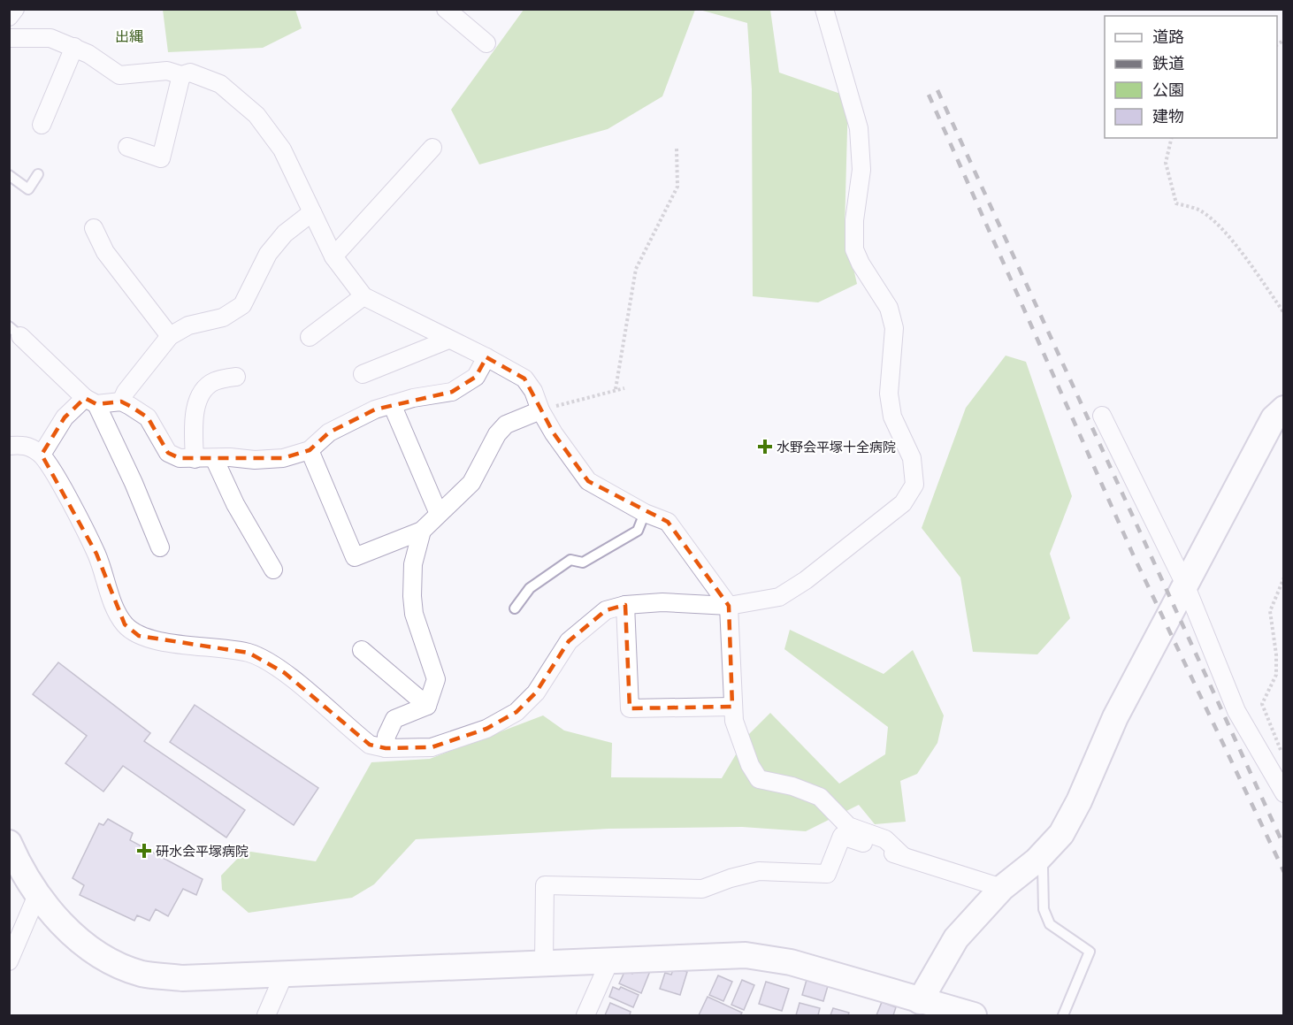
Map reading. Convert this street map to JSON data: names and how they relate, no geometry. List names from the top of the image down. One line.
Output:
{"districts":["出縄"],"places":{"health":["水野会平塚十全病院","研水会平塚病院"]},"legend":["道路","鉄道","公園","建物"]}
